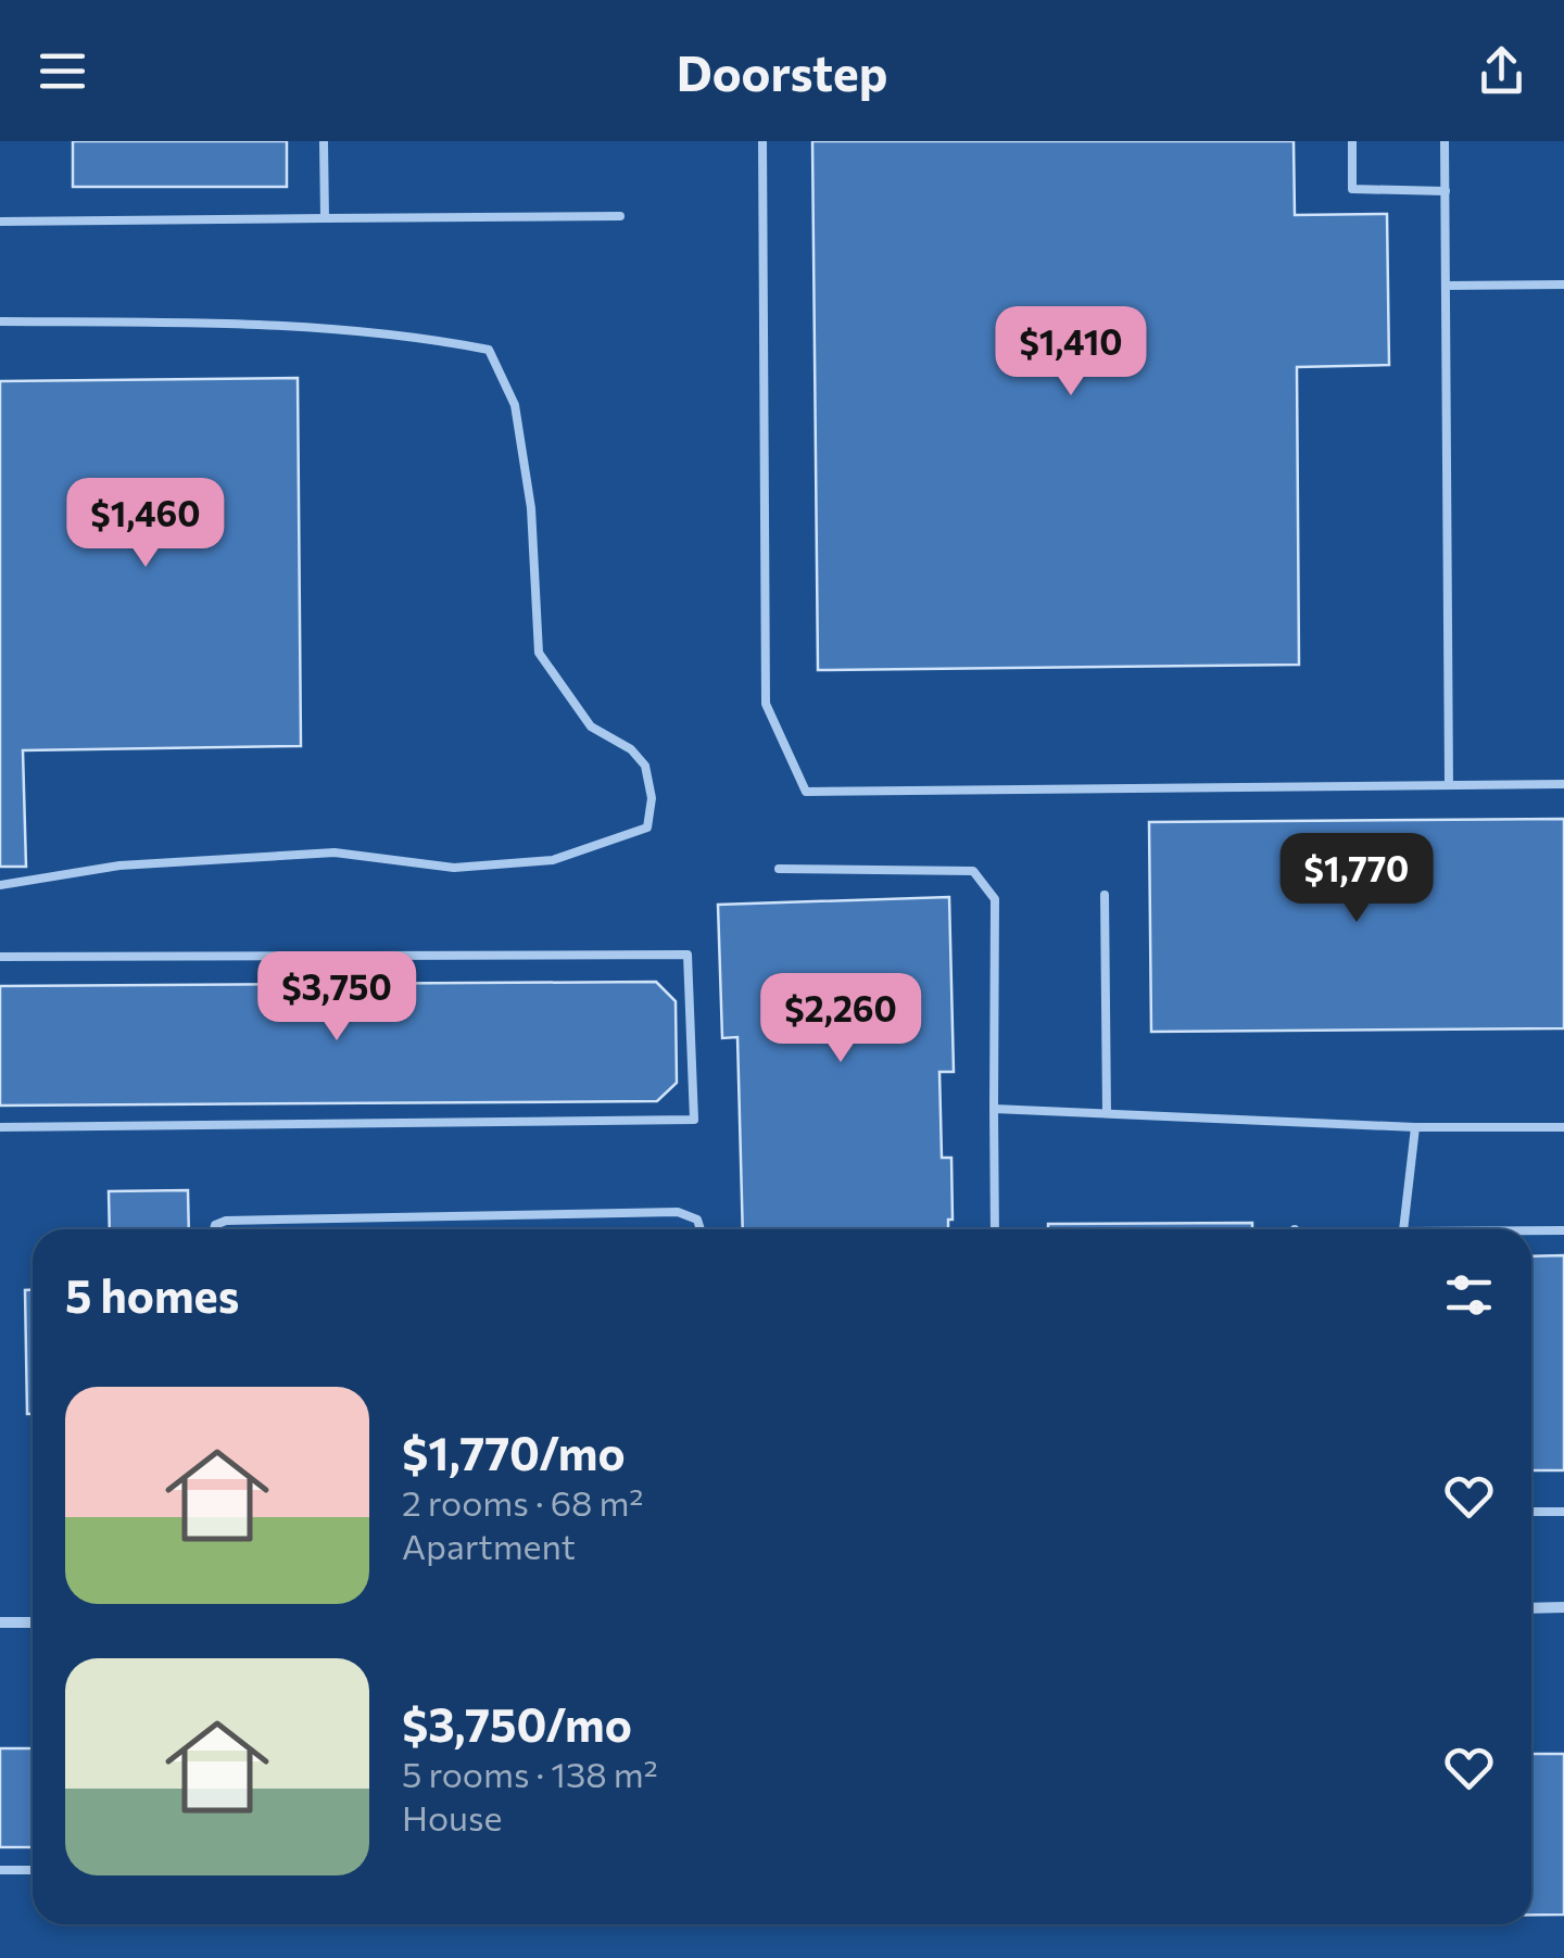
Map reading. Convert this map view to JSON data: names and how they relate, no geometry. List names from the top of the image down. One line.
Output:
{"page":{"header":"Doorstep","price":["$1,410","$1,460","$1,770","$3,750","$2,260"],"heading":"5 homes","list":[{"name":"$1,770/mo","note":"2 rooms · 68 m² · Apartment"},{"name":"$3,750/mo","note":"5 rooms · 138 m² · House"}]}}
